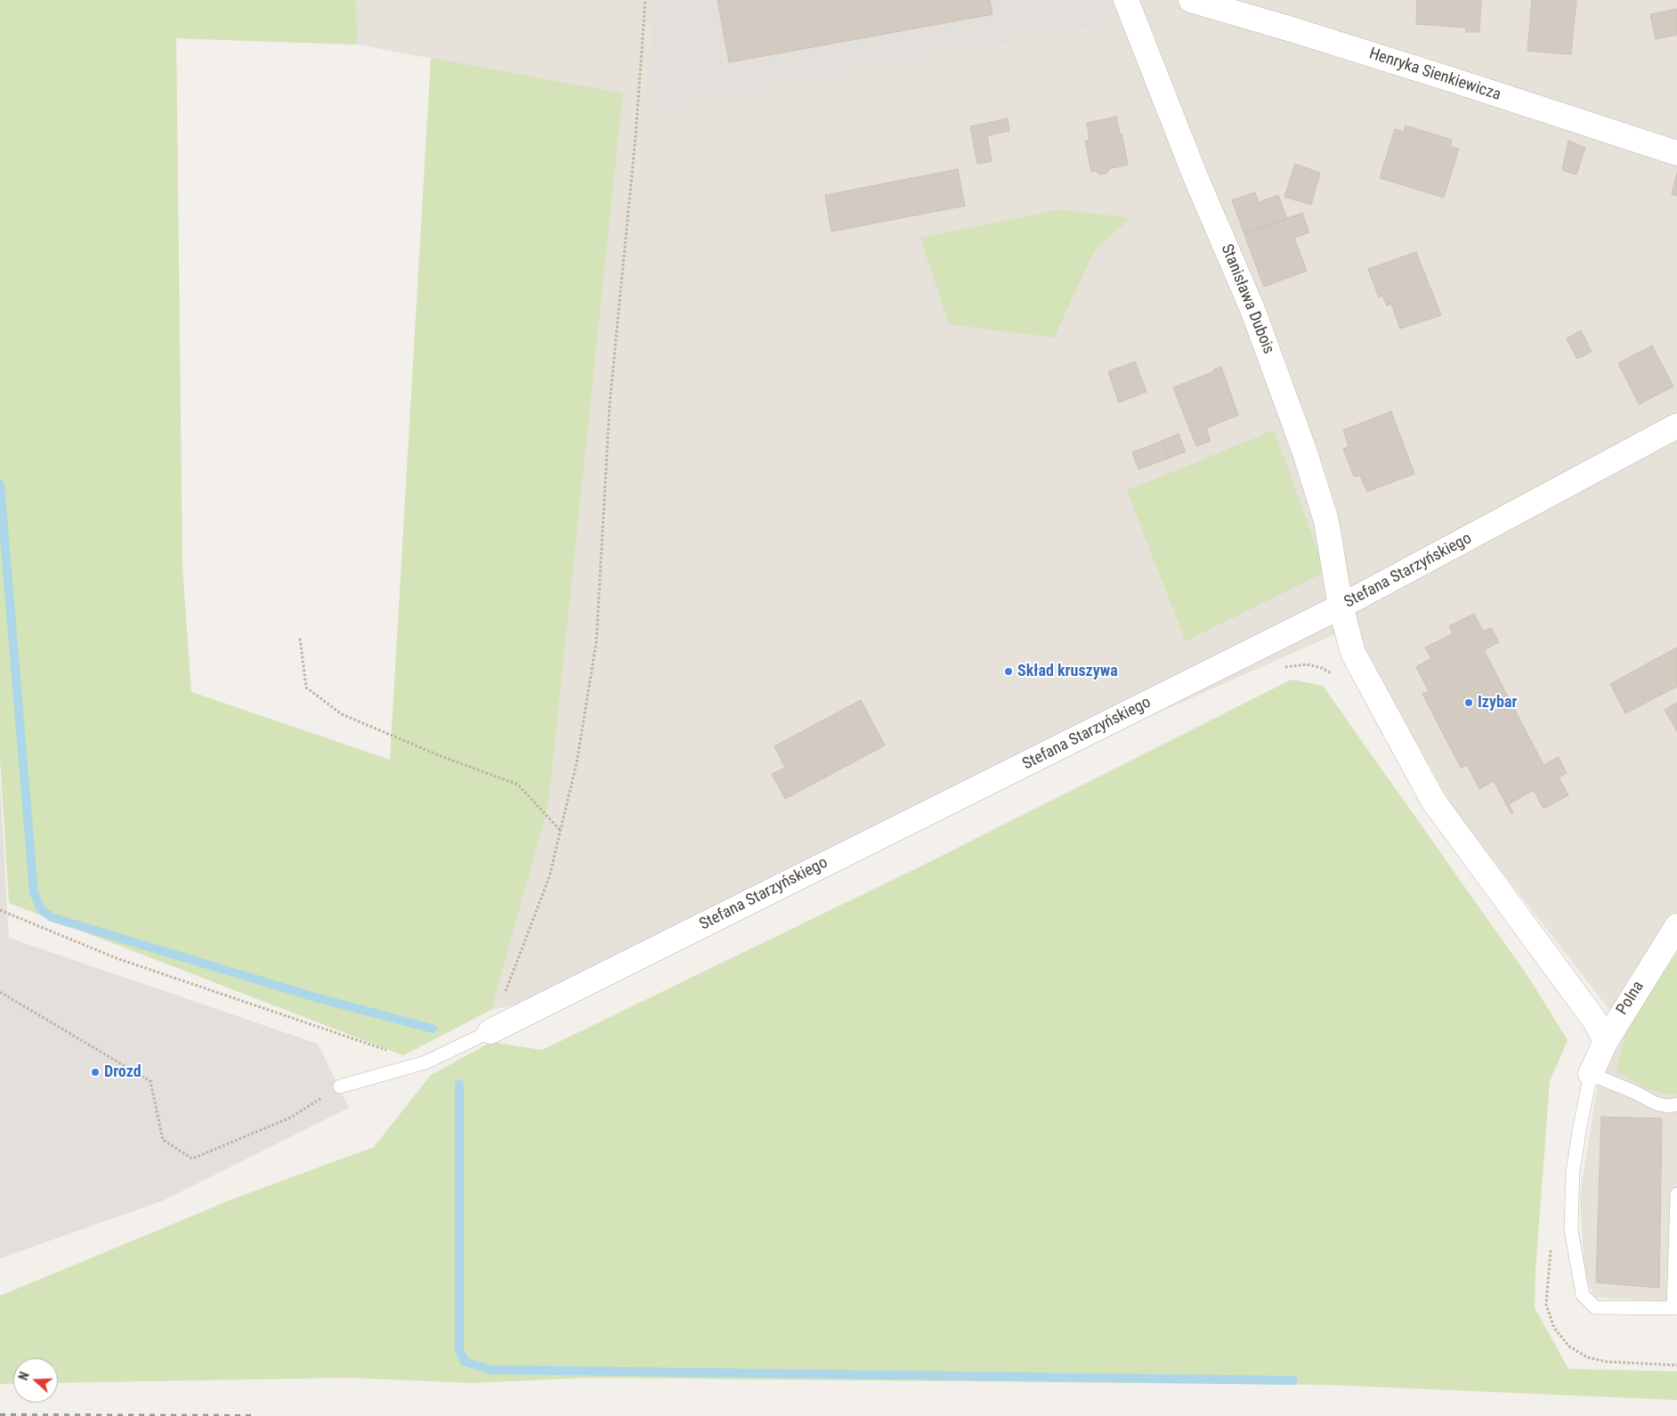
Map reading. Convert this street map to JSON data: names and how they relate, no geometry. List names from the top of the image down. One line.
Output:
{"streets":{"street":["Henryka Sienkiewicza","Stanisława Dubois","Stefana Starzyńskiego","Polna"]},"crossings":[["Stanisława Dubois","Stefana Starzyńskiego"],["Stanisława Dubois","Polna"]],"places":["Skład kruszywa","Izybar","Drozd"],"north":"left"}
